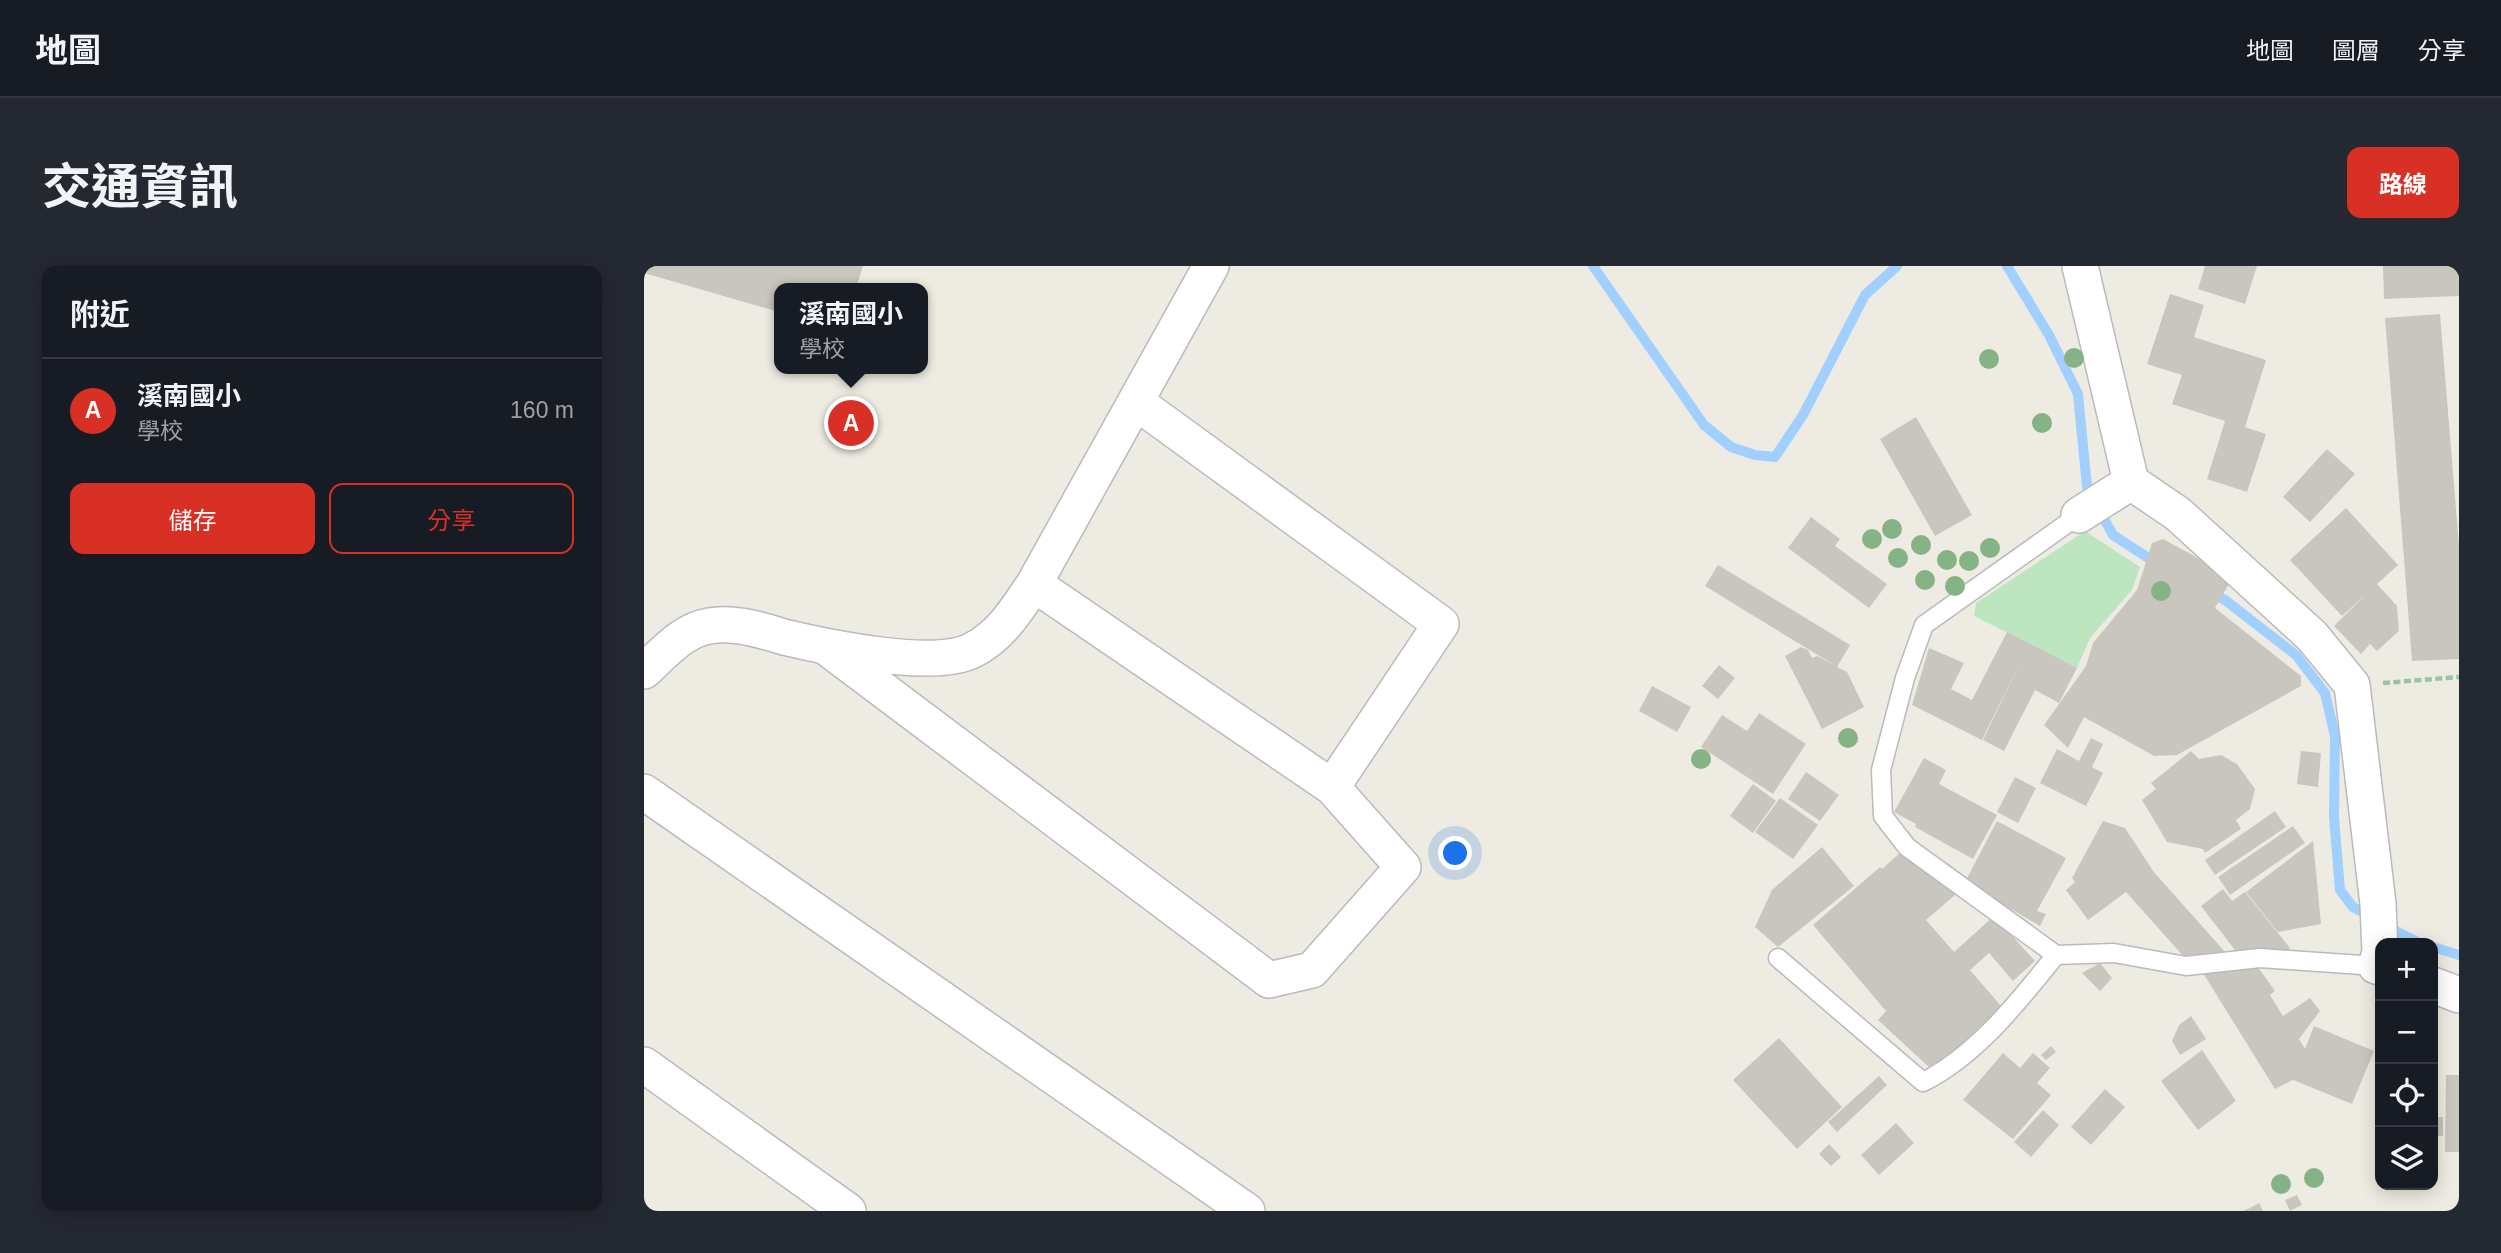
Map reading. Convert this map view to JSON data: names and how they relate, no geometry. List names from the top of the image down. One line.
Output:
{"page":{"header":"地圖","nav":["地圖","圖層","分享"],"title":"交通資訊","buttons":["路線",["儲存","分享"]],"heading":"附近","popup":["溪南國小","學校"],"list":[{"mark":"A","name":"溪南國小","note":"學校","value":"160 m"}],"pins":"A","map_buttons":["+","−"]}}
